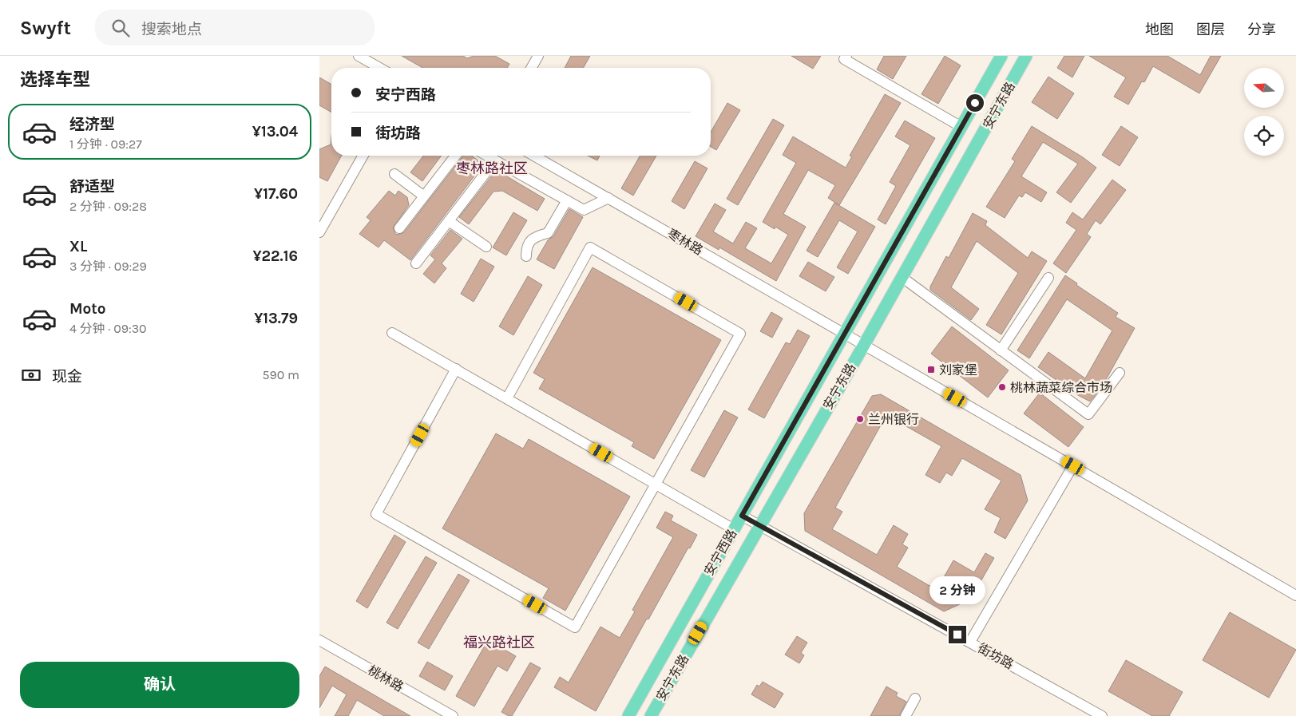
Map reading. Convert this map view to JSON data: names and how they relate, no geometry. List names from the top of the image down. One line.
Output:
{"streets":{"main road":["安宁东路","安宁西路"],"street":["枣林路","街坊路","桃林路"]},"crossings":[["安宁东路","枣林路"],["安宁东路","街坊路"],["枣林路","安宁西路"],["安宁西路","街坊路"]],"districts":["枣林路社区","福兴路社区"],"places":{"transit":["刘家堡"],"other":["桃林蔬菜综合市场","兰州银行"]},"north":"left","page":{"header":"Swyft","search":"搜索地点","nav":["地图","图层","分享"],"heading":"选择车型","banner":["安宁西路","街坊路"],"list":[{"name":"经济型","note":"1 分钟 · 09:27","value":"¥13.04"},{"name":"舒适型","note":"2 分钟 · 09:28","value":"¥17.60"},{"name":"XL","note":"3 分钟 · 09:29","value":"¥22.16"},{"name":"Moto","note":"4 分钟 · 09:30","value":"¥13.79"}],"pay":["现金","590 m"],"bubble":"2 分钟","buttons":"确认"}}
